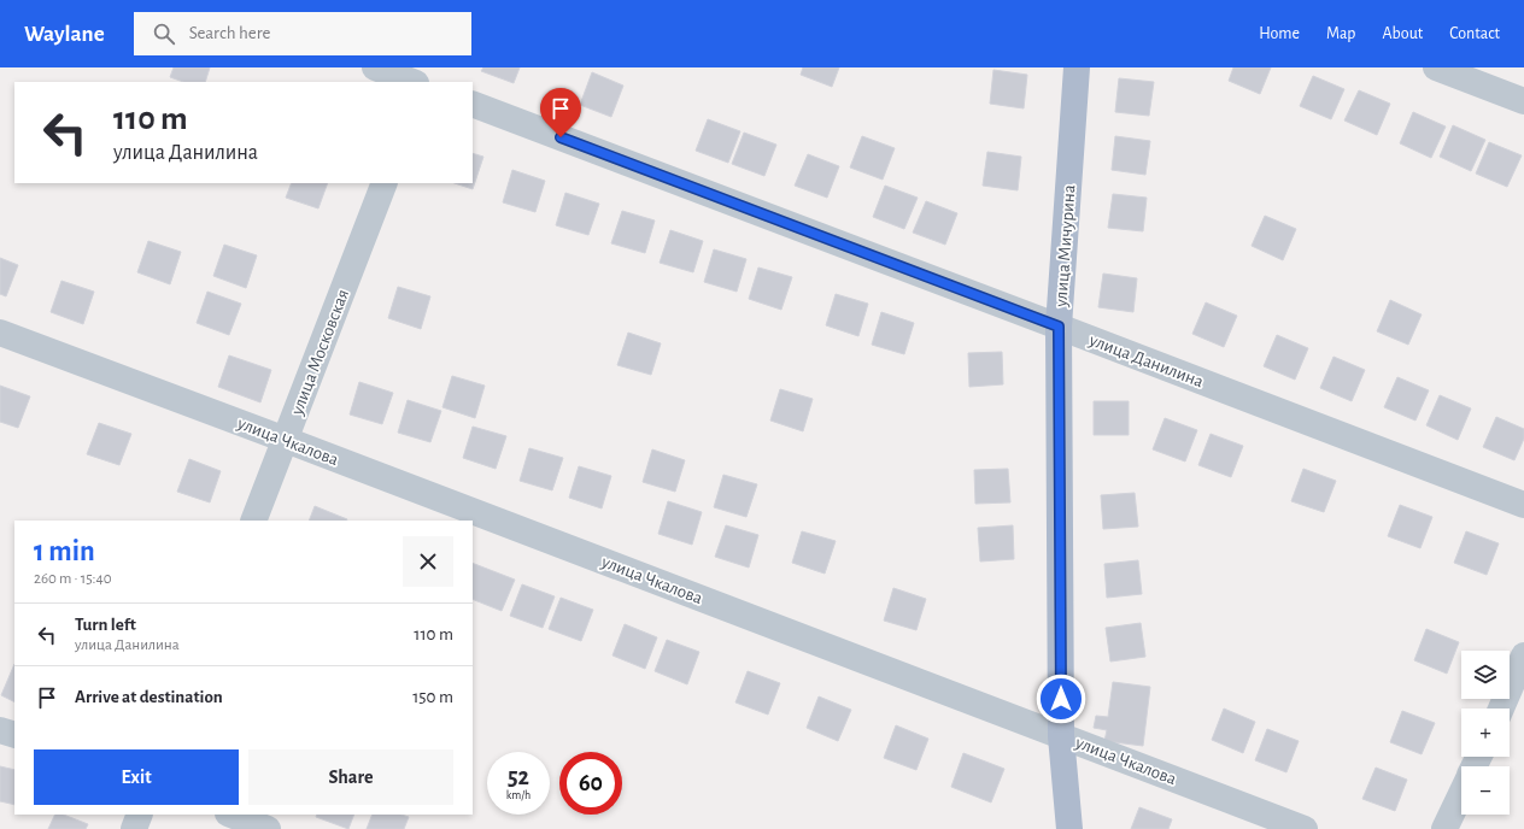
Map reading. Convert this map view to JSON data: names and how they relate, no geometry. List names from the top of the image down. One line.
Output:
{"streets":{"main road":["улица Мичурина"],"street":["улица Московская","улица Данилина","улица Чкалова"]},"crossings":[["улица Мичурина","улица Данилина"],["улица Мичурина","улица Чкалова"],["улица Московская","улица Чкалова"]],"page":{"header":"Waylane","search":"Search here","nav":["Home","Map","About","Contact"],"turn":["110 m","улица Данилина"],"heading":["1 min","260 m · 15:40"],"list":[{"name":"Turn left","note":"улица Данилина","value":"110 m"},{"name":"Arrive at destination","value":"150 m"}],"map_buttons":["+","−"],"buttons":["Exit","Share"],"speed":"52 km/h","limit":"60"}}
